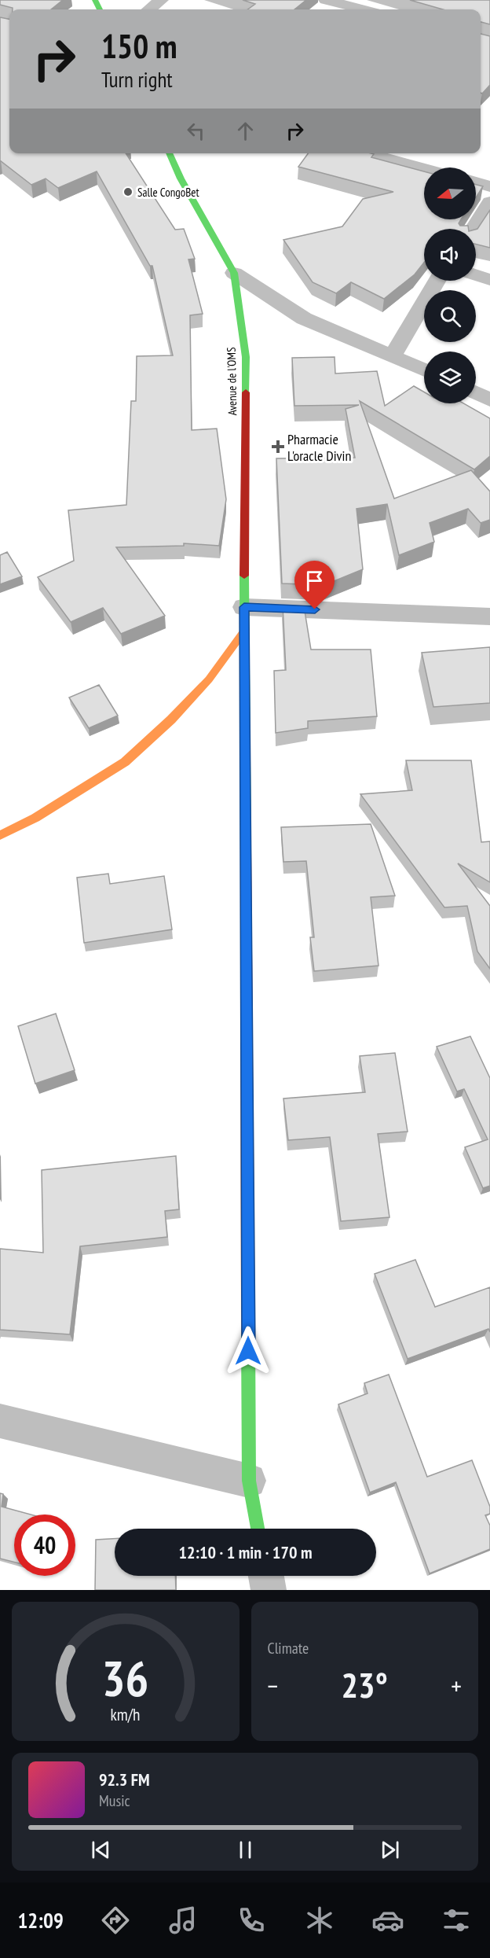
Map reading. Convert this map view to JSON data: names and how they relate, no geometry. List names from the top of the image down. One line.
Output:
{"streets":{"street":["Avenue de l'OMS"]},"places":{"other":["Salle CongoBet"],"health":["Pharmacie L'oracle Divin"]},"north":"left","page":{"turn":["150 m","Turn right"],"limit":"40","trip":"12:10 · 1 min · 170 m","tile":"Climate","heat":["−","23°","+"],"song":["92.3 FM","Music"],"tabs":"12:09","gauge":["36","km/h"]}}
